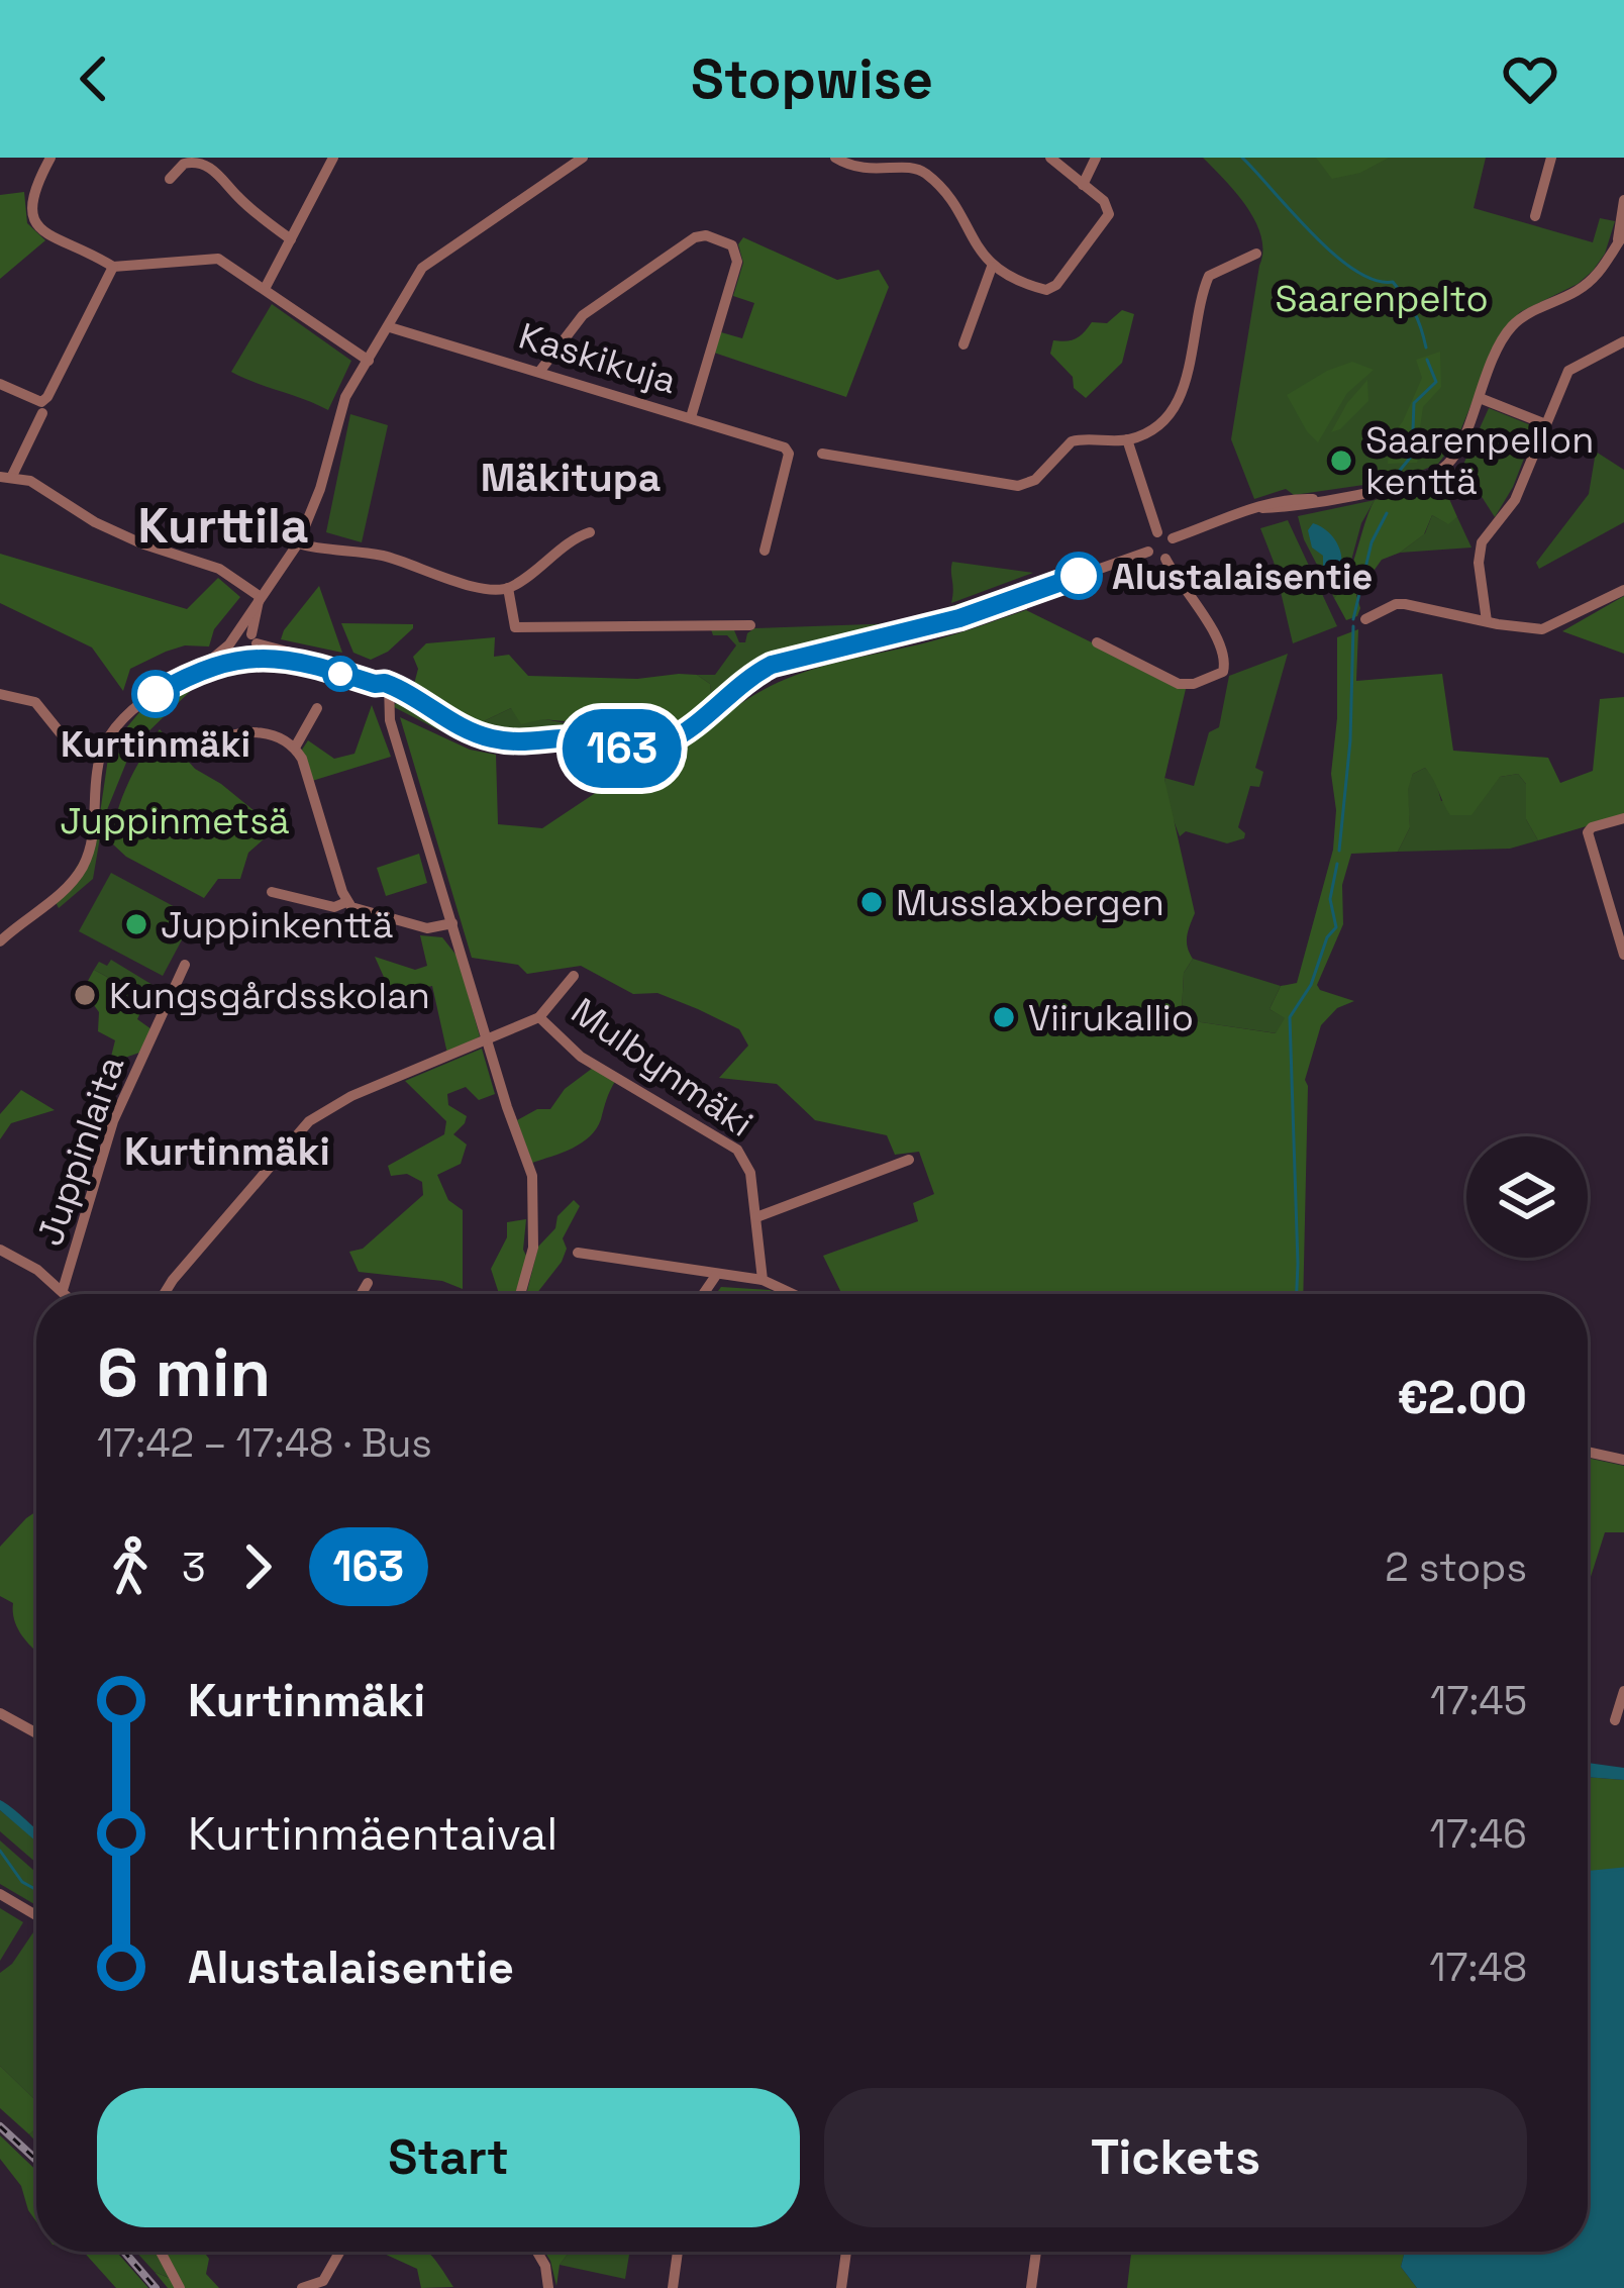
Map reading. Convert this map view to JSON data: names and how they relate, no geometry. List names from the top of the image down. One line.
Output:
{"streets":{"street":["Kaskikuja","Mulbynmäki","Juppinlaita"]},"districts":["Mäkitupa","Kurttila","Kurtinmäki"],"parks":["Saarenpelto","Juppinmetsä"],"places":["Saarenpellon kenttä","Alustalaisentie","Kurtinmäki","Musslaxbergen","Juppinkenttä","Kungsgårdsskolan","Viirukallio"],"lines":["bus line 163"],"page":{"header":"Stopwise","on_map":"163","heading":["6 min","17:42 – 17:48 · Bus","€2.00"],"legs":["3","163","2 stops"],"list":[{"name":"Kurtinmäki","value":"17:45"},{"name":"Kurtinmäentaival","value":"17:46"},{"name":"Alustalaisentie","value":"17:48"}],"buttons":["Start","Tickets"]}}
